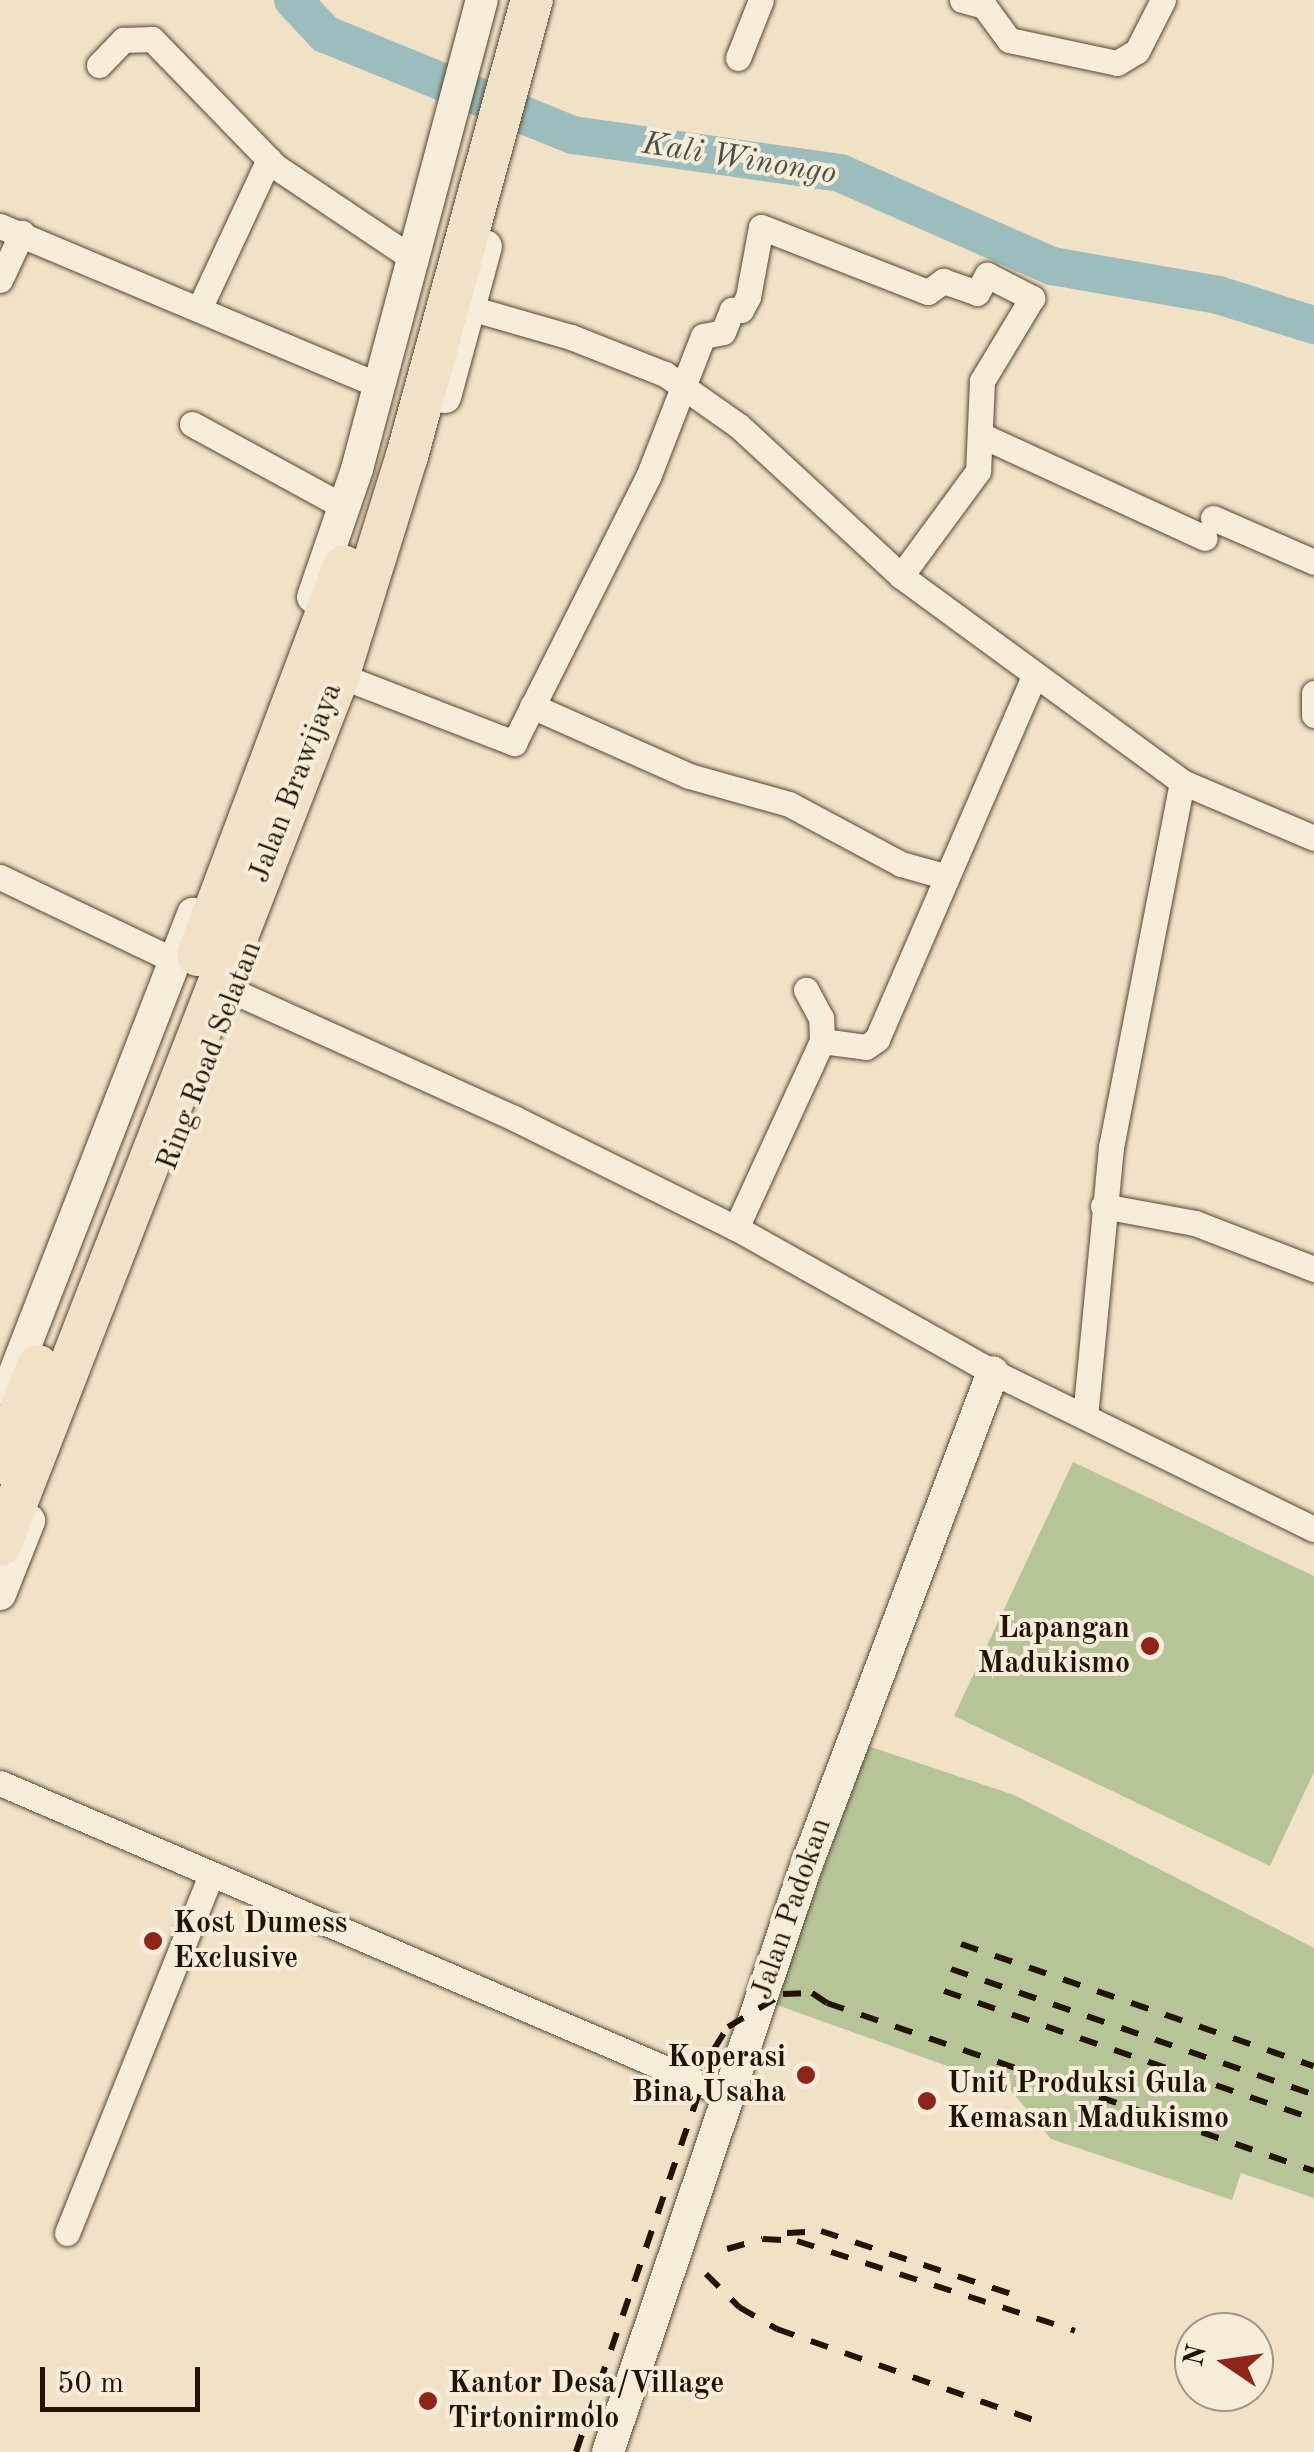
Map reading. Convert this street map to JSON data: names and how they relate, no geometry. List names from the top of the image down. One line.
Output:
{"streets":{"highway":["Jalan Brawijaya"],"street":["Ring Road Selatan","Jalan Padokan"]},"crossings":[["Jalan Brawijaya","Ring Road Selatan"]],"water":["Kali Winongo"],"places":["Lapangan Madukismo","Kost Dumess Exclusive","Koperasi Bina Usaha","Unit Produksi Gula Kemasan Madukismo","Kantor Desa/Village Tirtonirmolo"],"scale_bar":"50 m","north":"left"}
